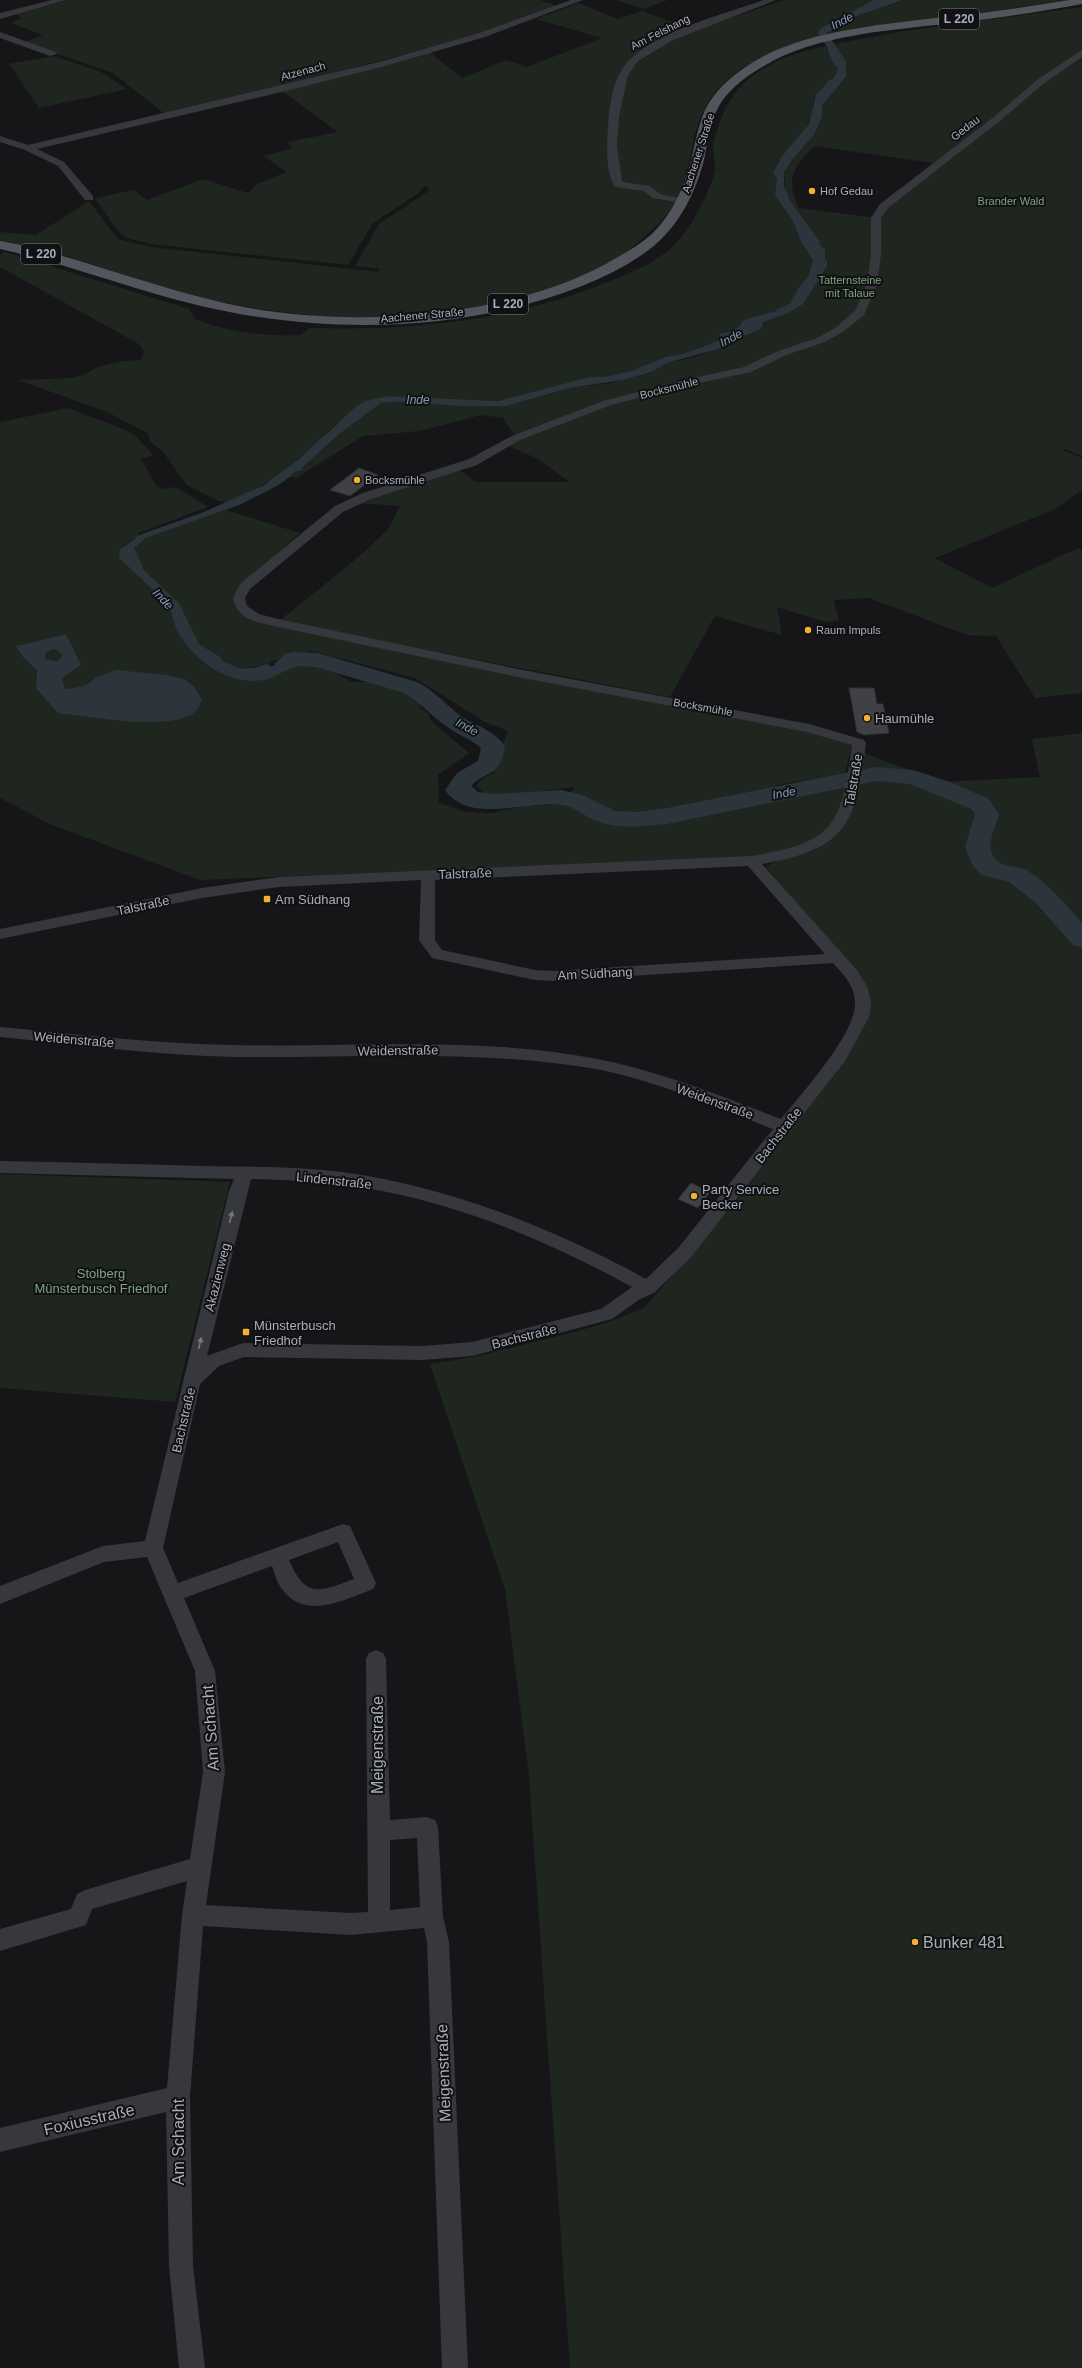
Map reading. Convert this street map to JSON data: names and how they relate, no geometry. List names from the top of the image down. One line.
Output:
{"streets":{"main road":["L 220","Aachener Straße"],"street":["Am Felshang","Atzenach","Gedau","Bocksmühle","Talstraße","Am Südhang","Weidenstraße","Bachstraße","Lindenstraße","Akazienweg","Am Schacht","Meigenstraße","Foxiusstraße"]},"crossings":[["Am Felshang","Aachener Straße"],["Gedau","Bocksmühle"],["Bocksmühle","Talstraße"],["Talstraße","Am Südhang"],["Talstraße","Bachstraße"],["Am Südhang","Bachstraße"],["Weidenstraße","Bachstraße"],["Bachstraße","Lindenstraße"],["Bachstraße","Akazienweg"],["Bachstraße","Am Schacht"],["Lindenstraße","Akazienweg"],["Am Schacht","Foxiusstraße"]],"one_way":["Akazienweg"],"water":["Inde"],"parks":["Brander Wald","Tatternsteine mit Talaue","Stolberg Münsterbusch Friedhof"],"places":{"other":["Hof Gedau","Bocksmühle","Raum Impuls","Haumühle","Party Service Becker","Bunker 481"],"transit":["Am Südhang","Münsterbusch Friedhof"]}}
